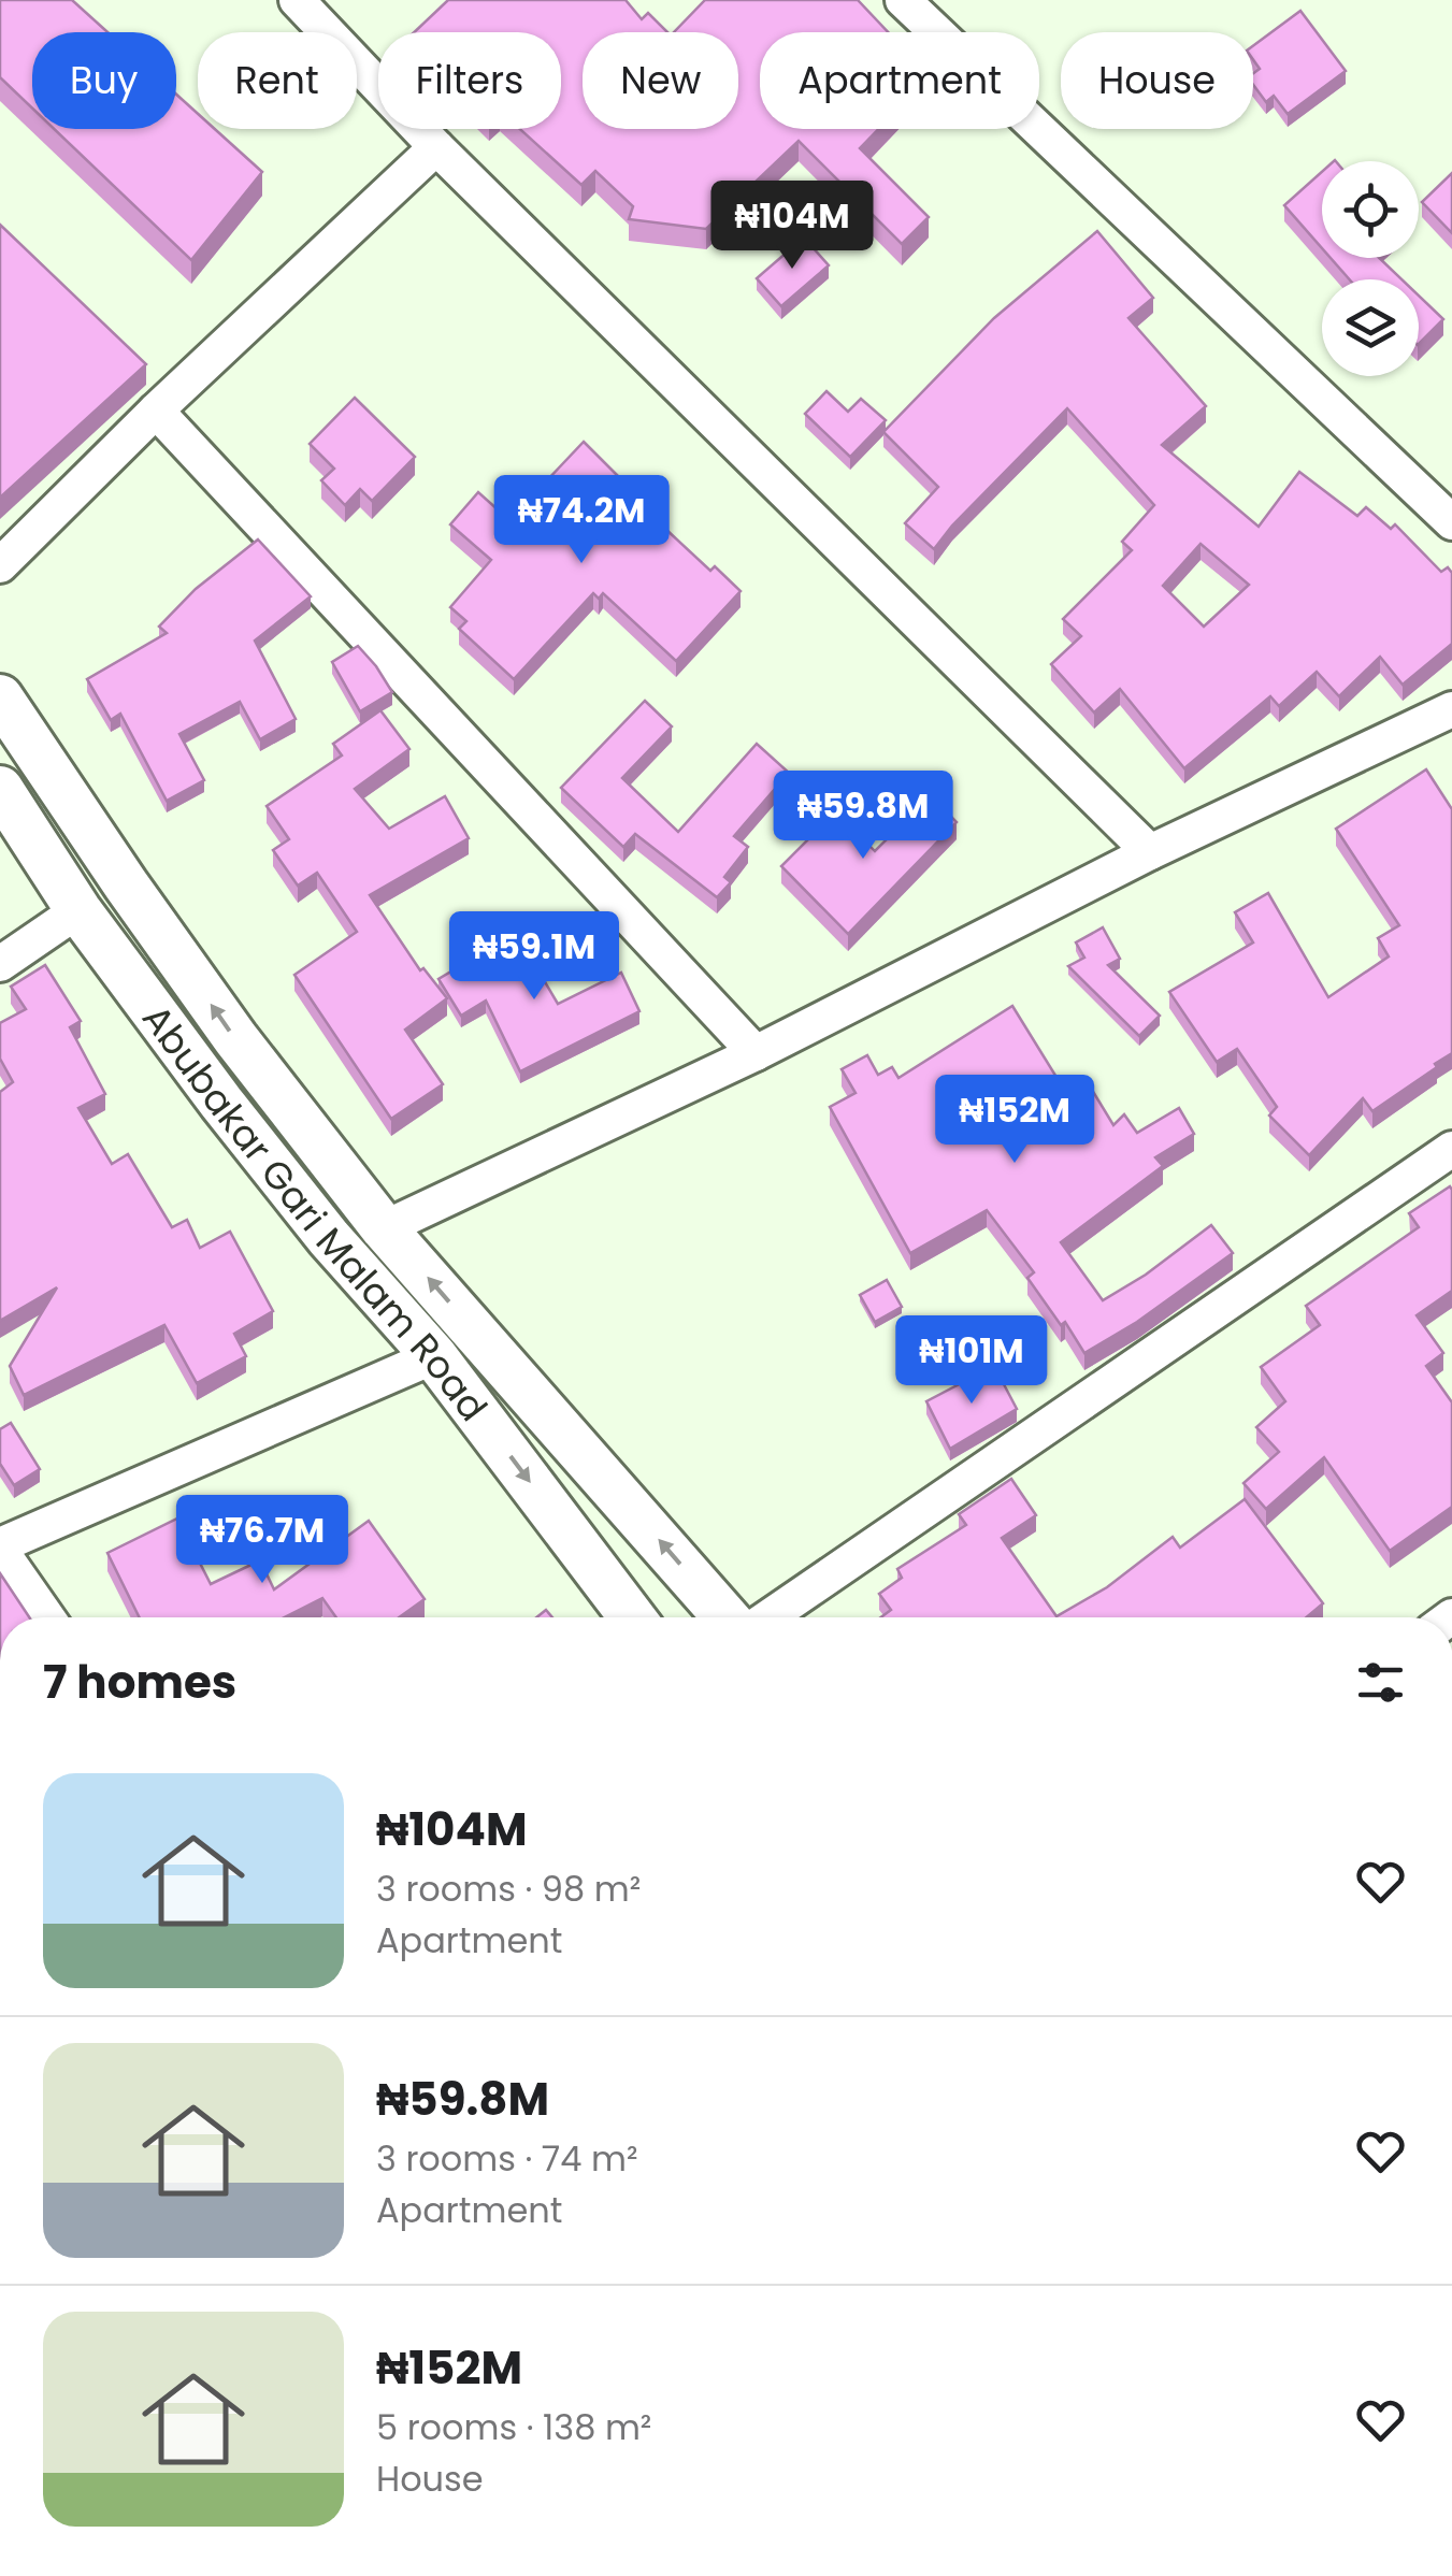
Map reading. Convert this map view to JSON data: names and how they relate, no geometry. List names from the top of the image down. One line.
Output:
{"streets":{"street":["Abubakar Gari Malam Road"]},"page":{"chip":["Buy","Rent","Filters","New","Apartment","House"],"price":["₦104M","₦74.2M","₦59.8M","₦59.1M","₦152M","₦101M","₦76.7M"],"heading":"7 homes","list":[{"name":"₦104M","note":"3 rooms · 98 m² · Apartment"},{"name":"₦59.8M","note":"3 rooms · 74 m² · Apartment"},{"name":"₦152M","note":"5 rooms · 138 m² · House"}]}}
